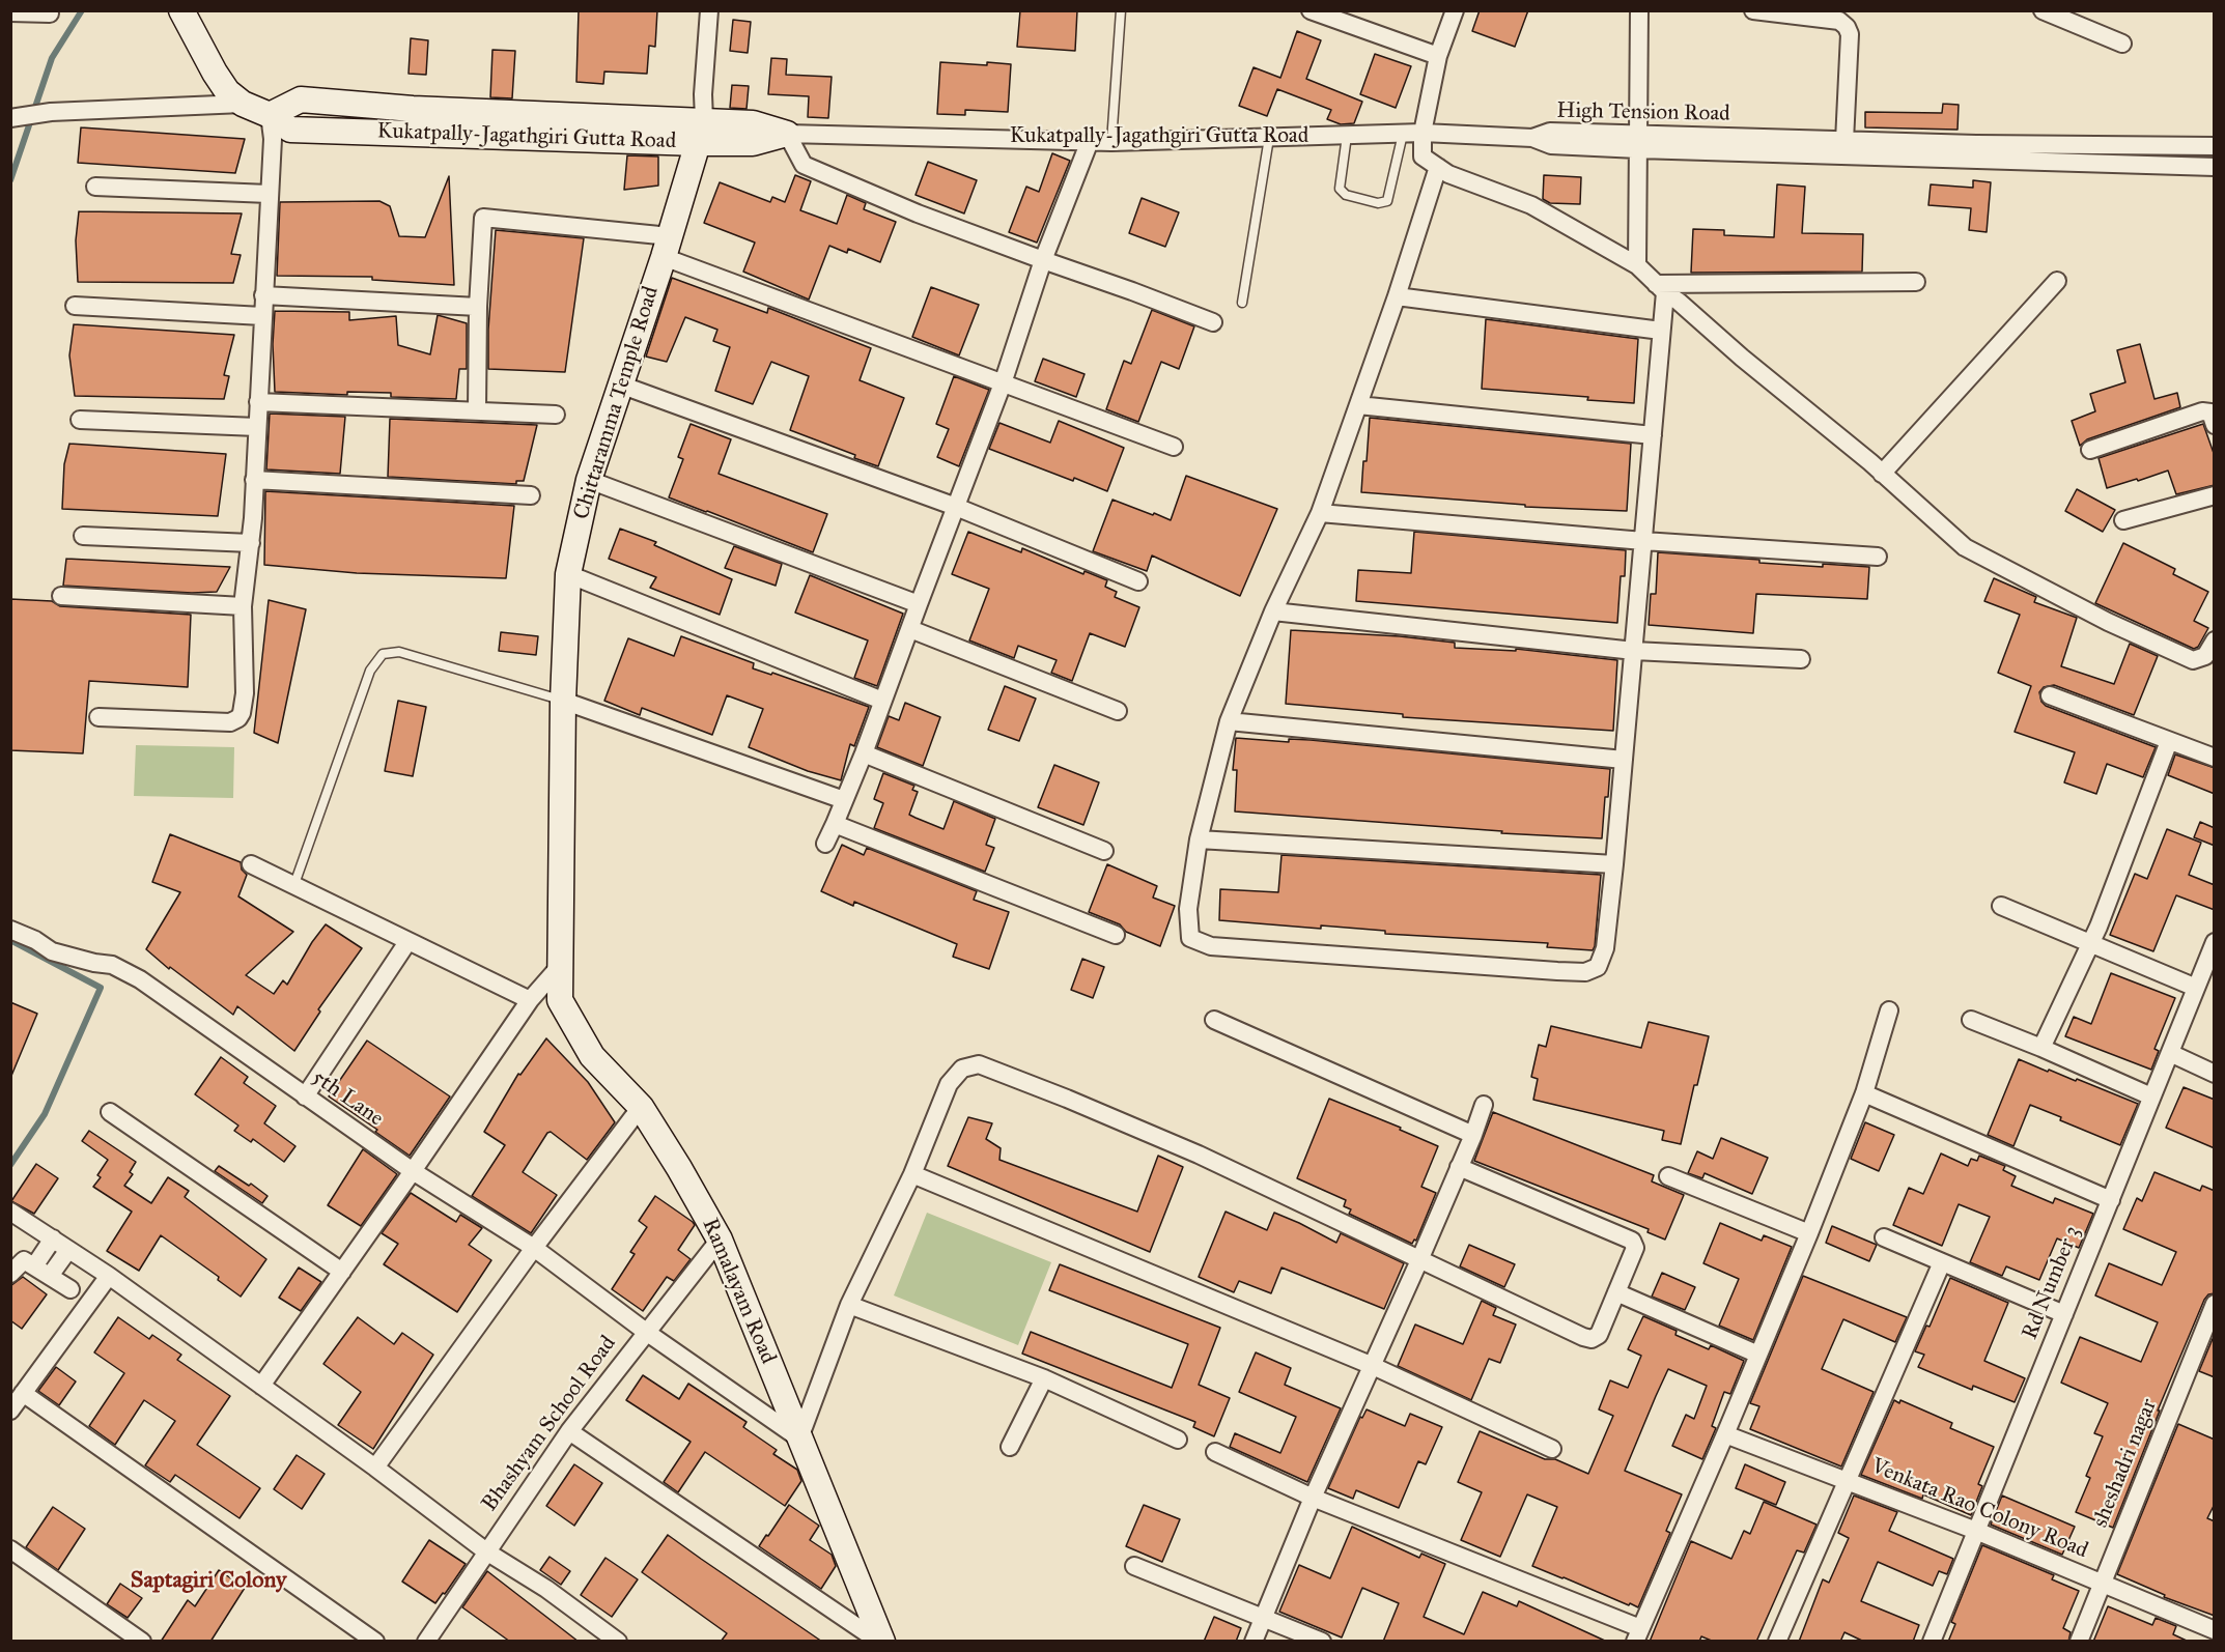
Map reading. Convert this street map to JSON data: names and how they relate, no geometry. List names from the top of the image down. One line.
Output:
{"streets":{"street":["High Tension Road","Kukatpally-Jagathgiri Gutta Road","Chittaramma Temple Road","5th Lane","Rd Number 3","Ramalayam Road","Bhashyam School Road","sheshadri nagar","Venkata Rao Colony Road"]},"crossings":[["High Tension Road","Kukatpally-Jagathgiri Gutta Road"],["Kukatpally-Jagathgiri Gutta Road","Chittaramma Temple Road"],["Chittaramma Temple Road","Ramalayam Road"],["5th Lane","Ramalayam Road"],["5th Lane","Bhashyam School Road"],["Rd Number 3","Venkata Rao Colony Road"],["Ramalayam Road","Bhashyam School Road"],["sheshadri nagar","Venkata Rao Colony Road"]],"districts":["Saptagiri Colony"]}
